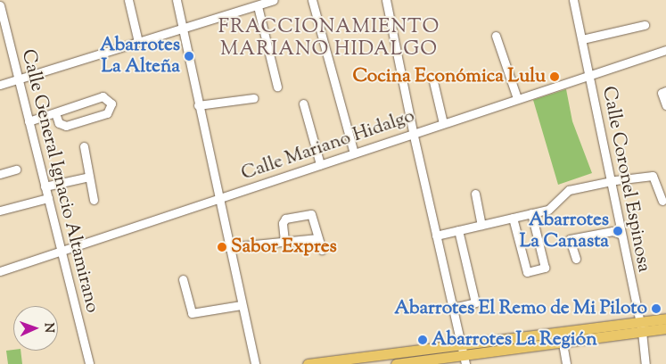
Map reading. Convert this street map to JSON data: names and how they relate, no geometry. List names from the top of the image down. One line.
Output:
{"streets":{"street":["Calle Mariano Hidalgo","Calle Coronel Espinosa","Calle General Ignacio Altamirano"]},"crossings":[["Calle Mariano Hidalgo","Calle Coronel Espinosa"],["Calle Mariano Hidalgo","Calle General Ignacio Altamirano"]],"districts":["FRACCIONAMIENTO MARIANO HIDALGO"],"places":["Abarrotes La Alteña","Cocina Económica Lulu","Abarrotes La Canasta","Sabor Expres","Abarrotes El Remo de Mi Piloto","Abarrotes La Región"],"north":"right"}
